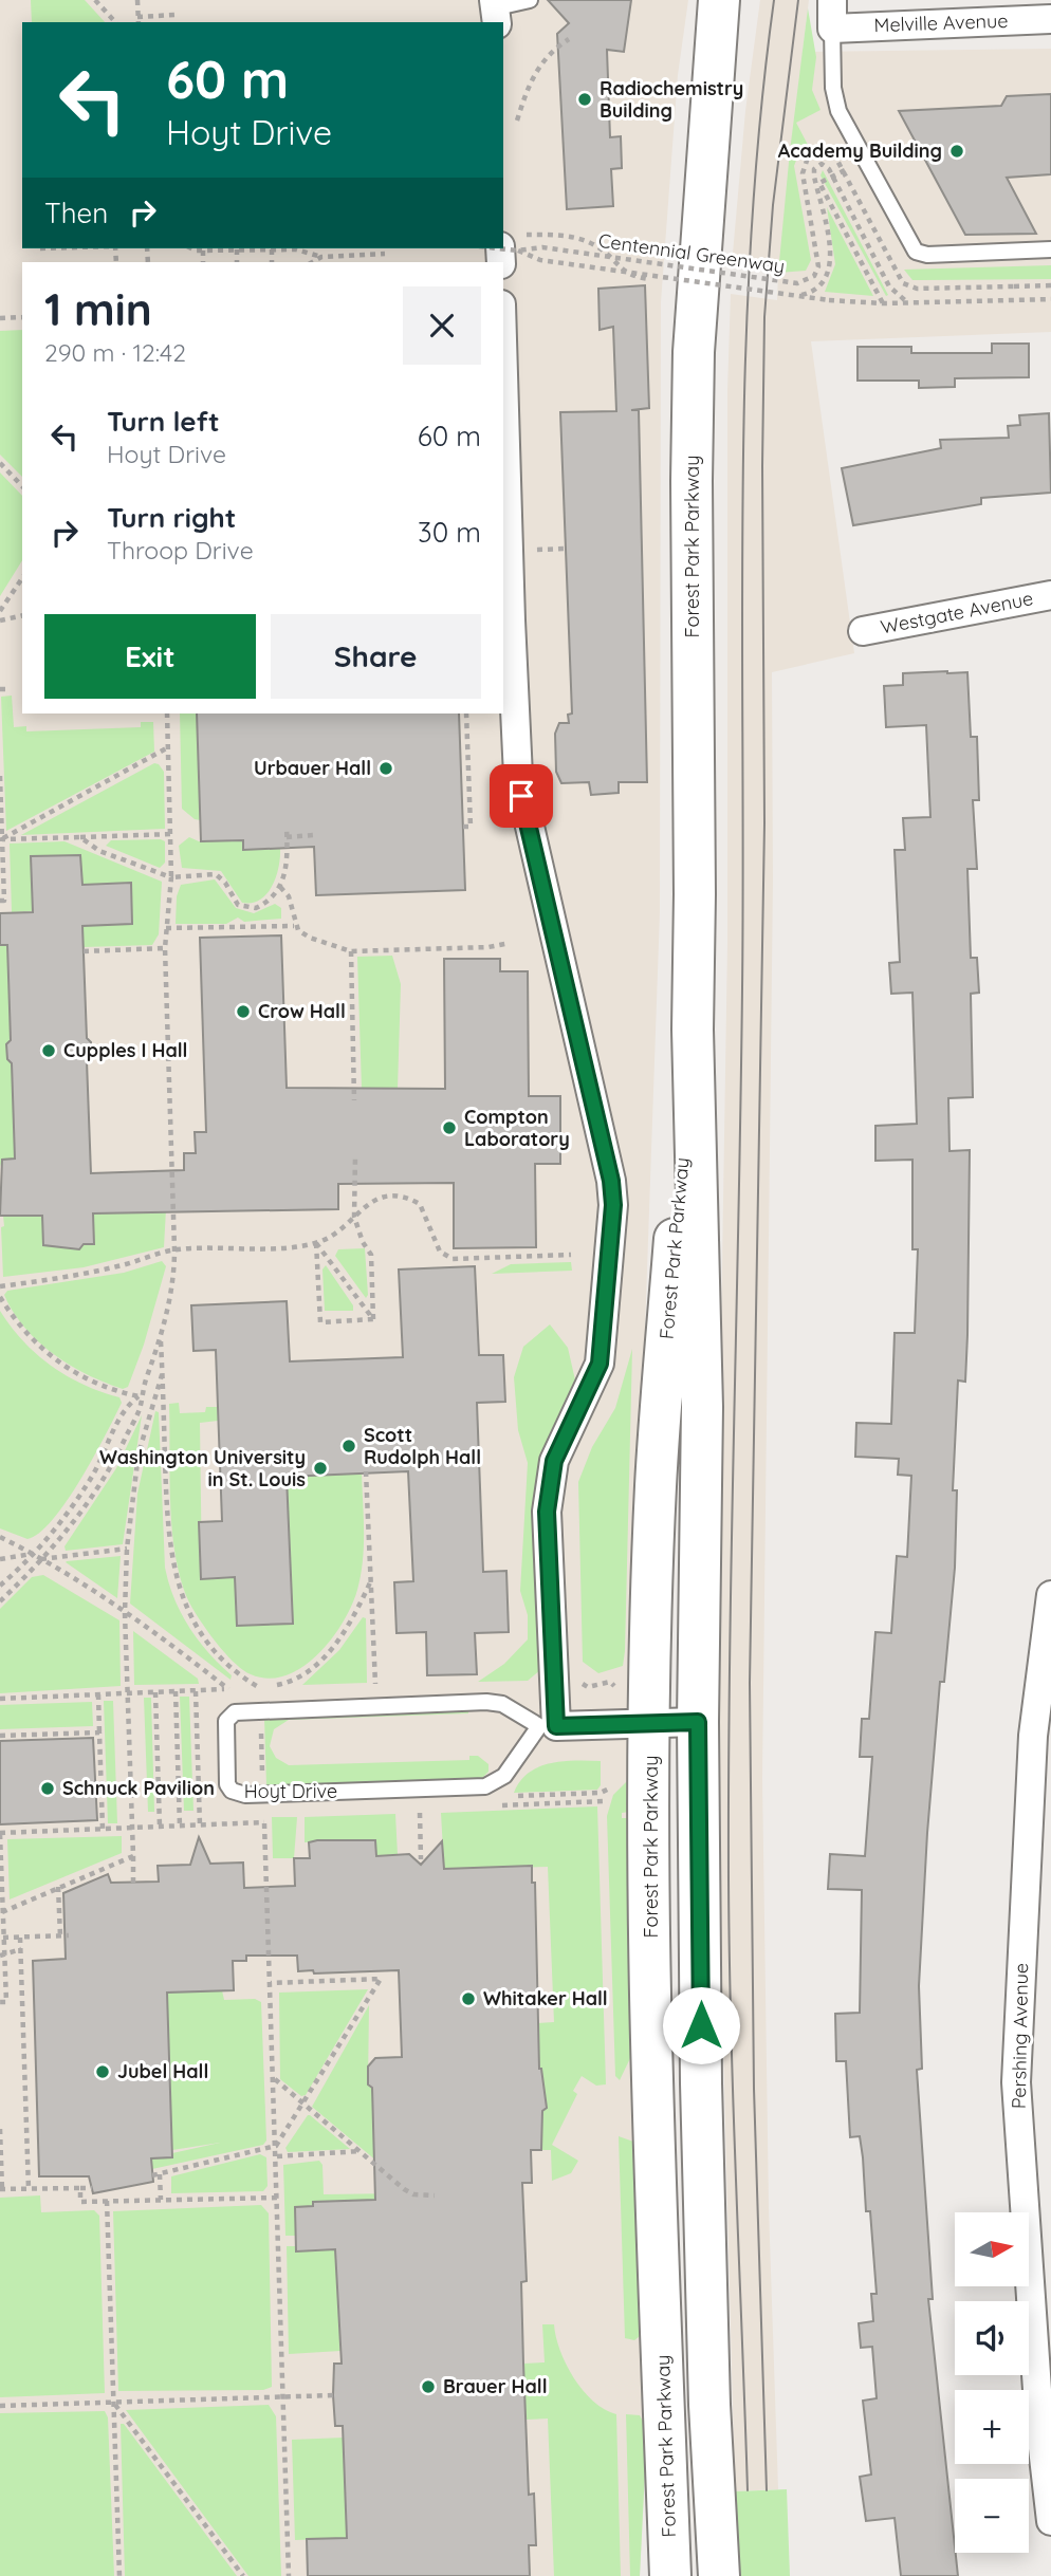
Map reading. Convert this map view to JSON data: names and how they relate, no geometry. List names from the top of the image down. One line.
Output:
{"streets":{"main road":["Forest Park Parkway"],"street":["Melville Avenue","Westgate Avenue","Pershing Avenue"],"lane":["Hoyt Drive"],"path":["Centennial Greenway"]},"places":["Radiochemistry Building","Academy Building","Urbauer Hall","Crow Hall","Cupples I Hall","Compton Laboratory","Scott Rudolph Hall","Washington University in St. Louis","Schnuck Pavilion","Whitaker Hall","Jubel Hall","Brauer Hall"],"north":"right","page":{"turn":["60 m","Hoyt Drive"],"then":"Then","heading":["1 min","290 m · 12:42"],"list":[{"name":"Turn left","note":"Hoyt Drive","value":"60 m"},{"name":"Turn right","note":"Throop Drive","value":"30 m"}],"buttons":["Exit","Share"],"map_buttons":["+","−"]}}
